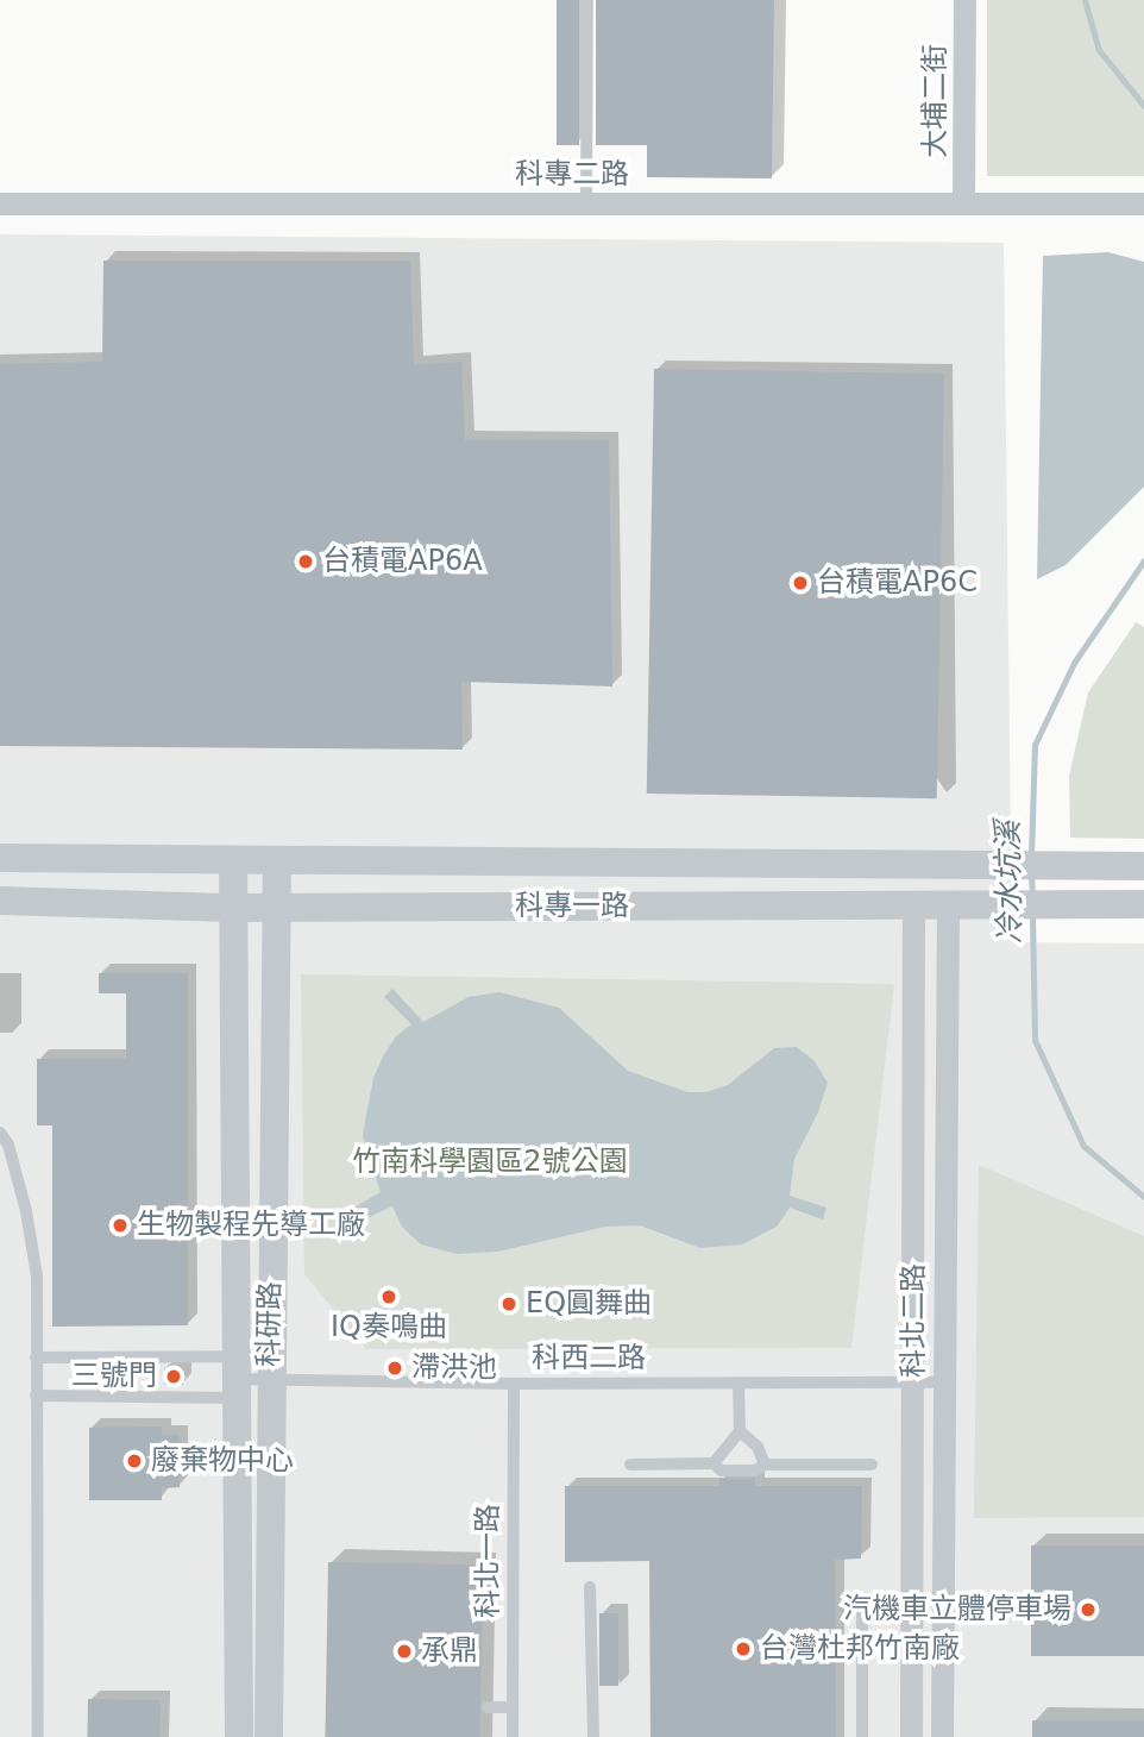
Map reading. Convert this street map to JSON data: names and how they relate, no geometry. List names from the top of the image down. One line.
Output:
{"streets":{"street":["大埔二街","科專二路","科專一路","科北二路","科研路"],"lane":["科西二路","科北一路"]},"crossings":[["大埔二街","科專二路"],["科專一路","科北二路"],["科專一路","科研路"],["科北二路","科西二路"],["科研路","科西二路"],["科西二路","科北一路"]],"water":["冷水坑溪"],"parks":["竹南科學園區2號公園"],"places":["台積電AP6A","台積電AP6C","生物製程先導工廠","IQ奏鳴曲","EQ圓舞曲","滯洪池","三號門","廢棄物中心","汽機車立體停車場","台灣杜邦竹南廠","承鼎"]}
